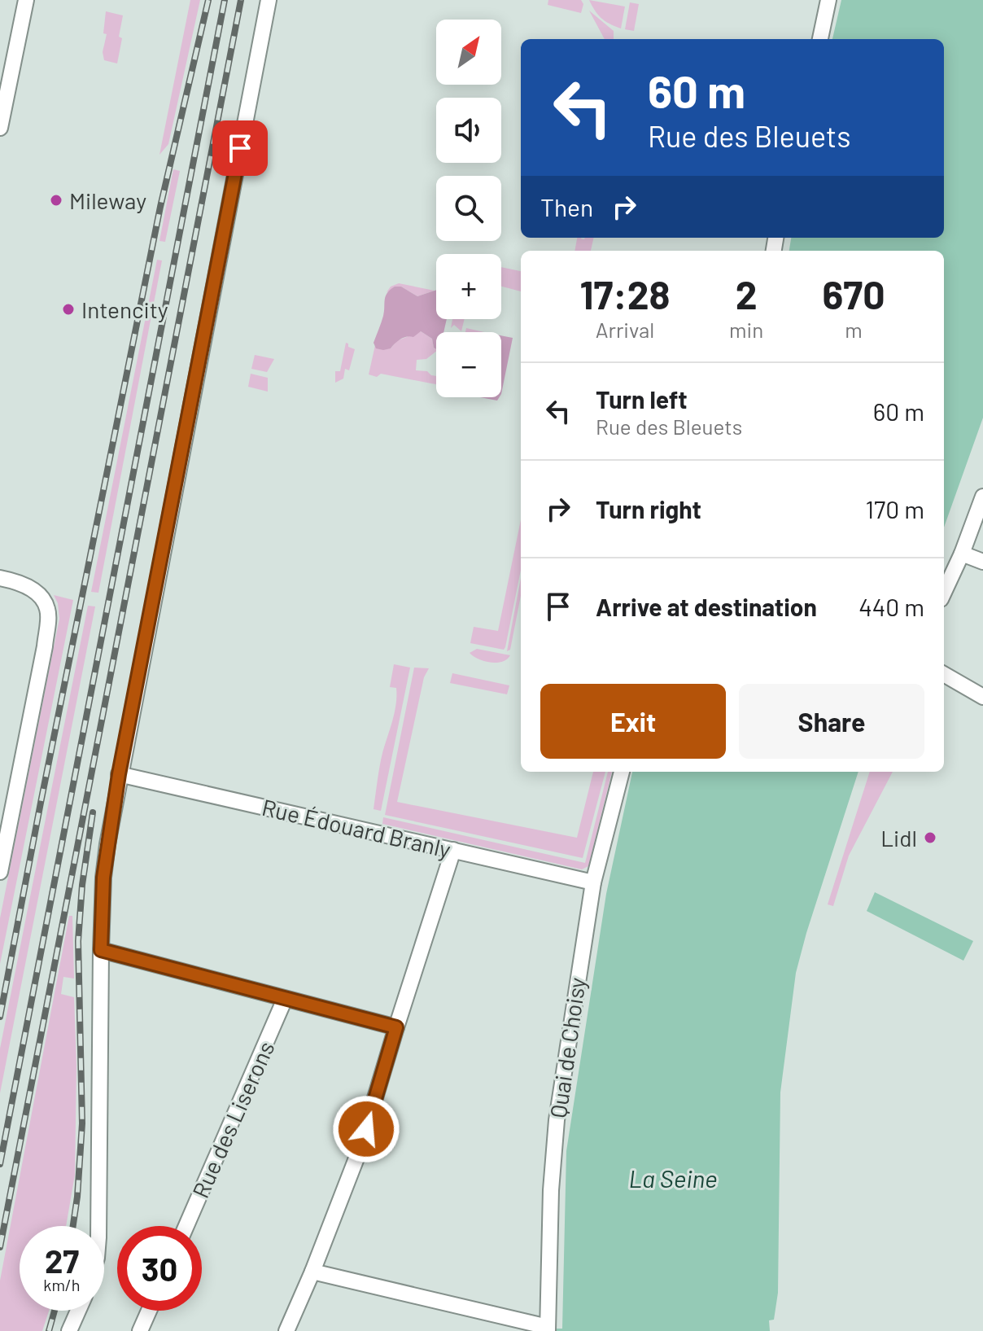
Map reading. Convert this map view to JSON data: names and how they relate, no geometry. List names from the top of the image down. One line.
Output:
{"streets":{"street":["Rue Édouard Branly","Quai de Choisy","Rue des Liserons"]},"crossings":[["Rue Édouard Branly","Quai de Choisy"]],"water":["La Seine"],"places":["Mileway","Intencity","Lidl"],"north":"top right","page":{"map_buttons":["+","−"],"turn":["60 m","Rue des Bleuets"],"then":"Then","eta":["17:28","Arrival","2","min","670","m"],"list":[{"name":"Turn left","note":"Rue des Bleuets","value":"60 m"},{"name":"Turn right","value":"170 m"},{"name":"Arrive at destination","value":"440 m"}],"buttons":["Exit","Share"],"speed":"27 km/h","limit":"30"}}
